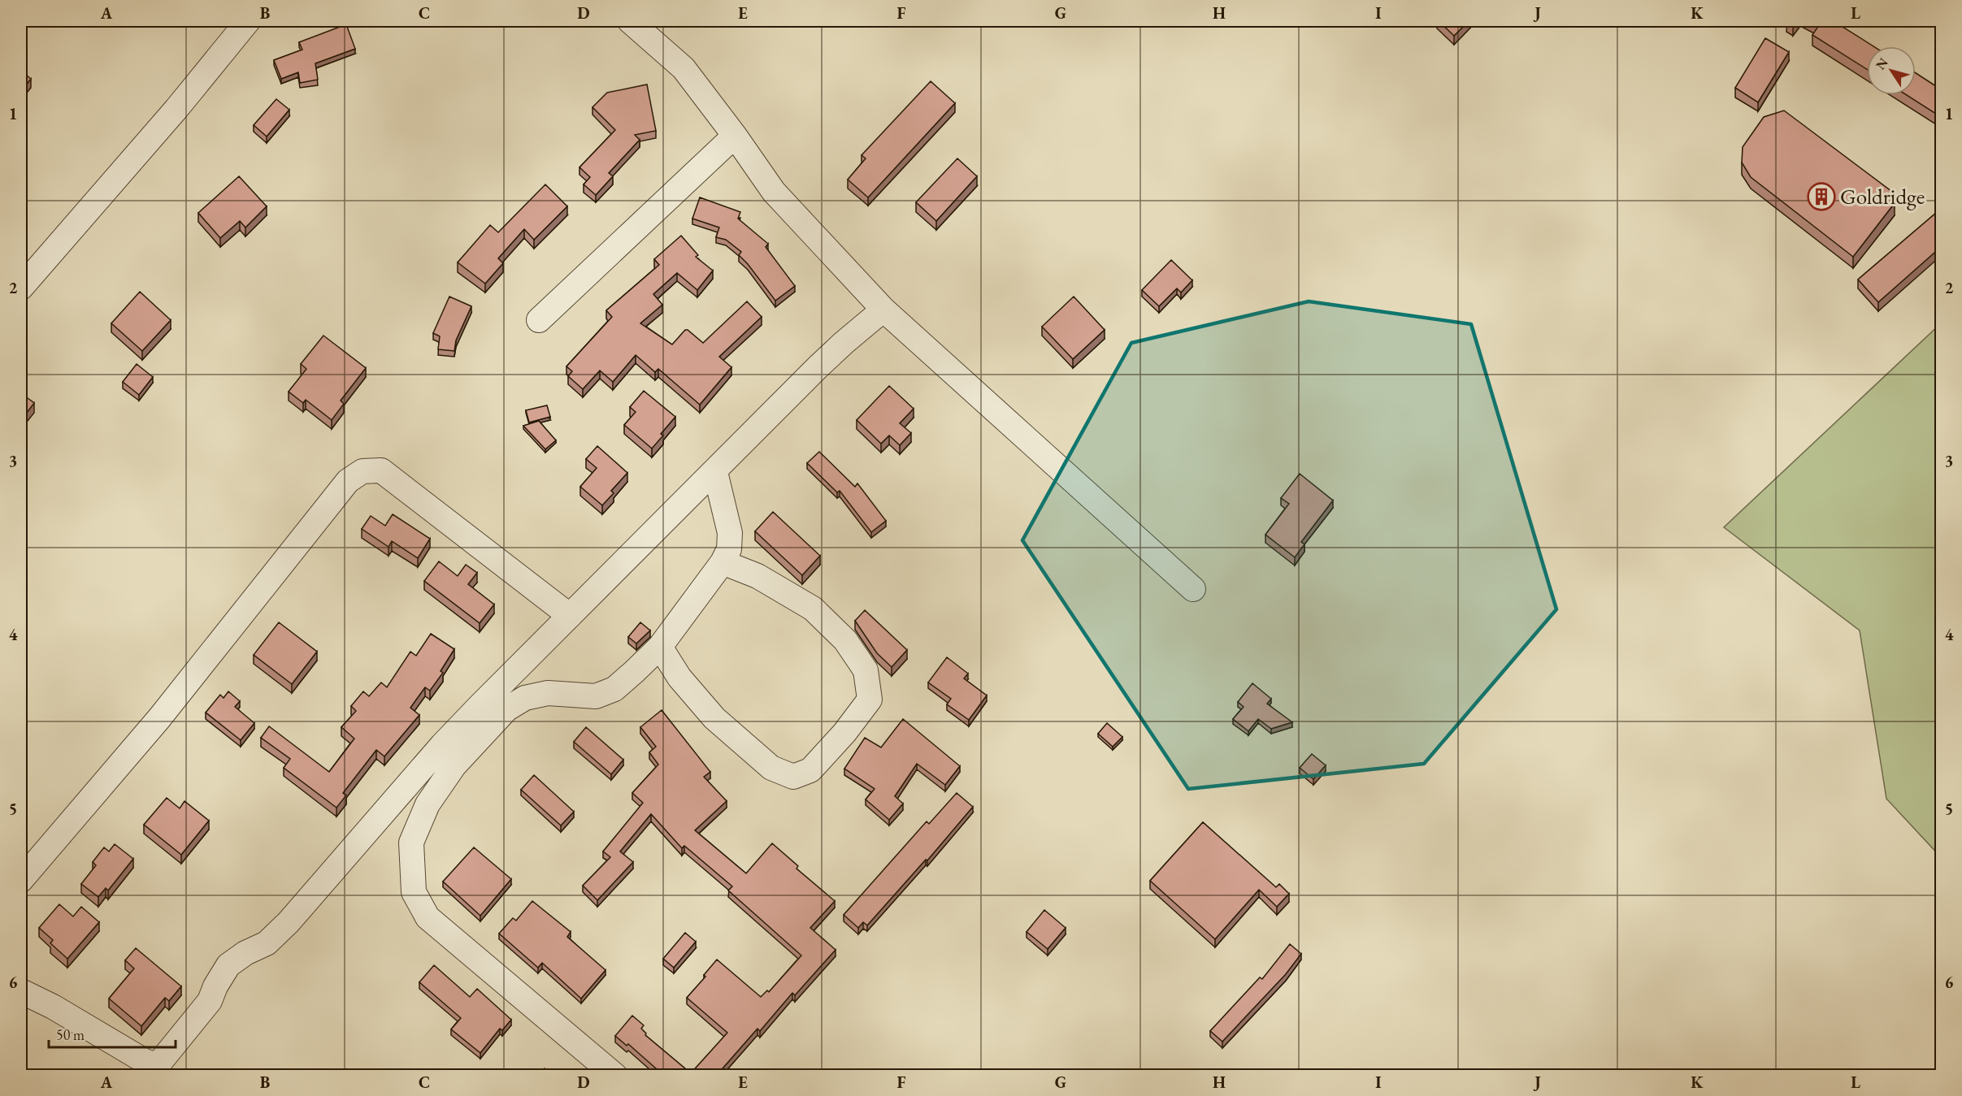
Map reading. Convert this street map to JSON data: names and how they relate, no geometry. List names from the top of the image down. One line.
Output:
{"places":{"building":["Goldridge"]},"scale_bar":"50 m","north":"top left","grid":{"columns":["A","B","C","D","E","F","G","H","I","J","K","L"],"rows":["1","2","3","4","5","6"]}}
